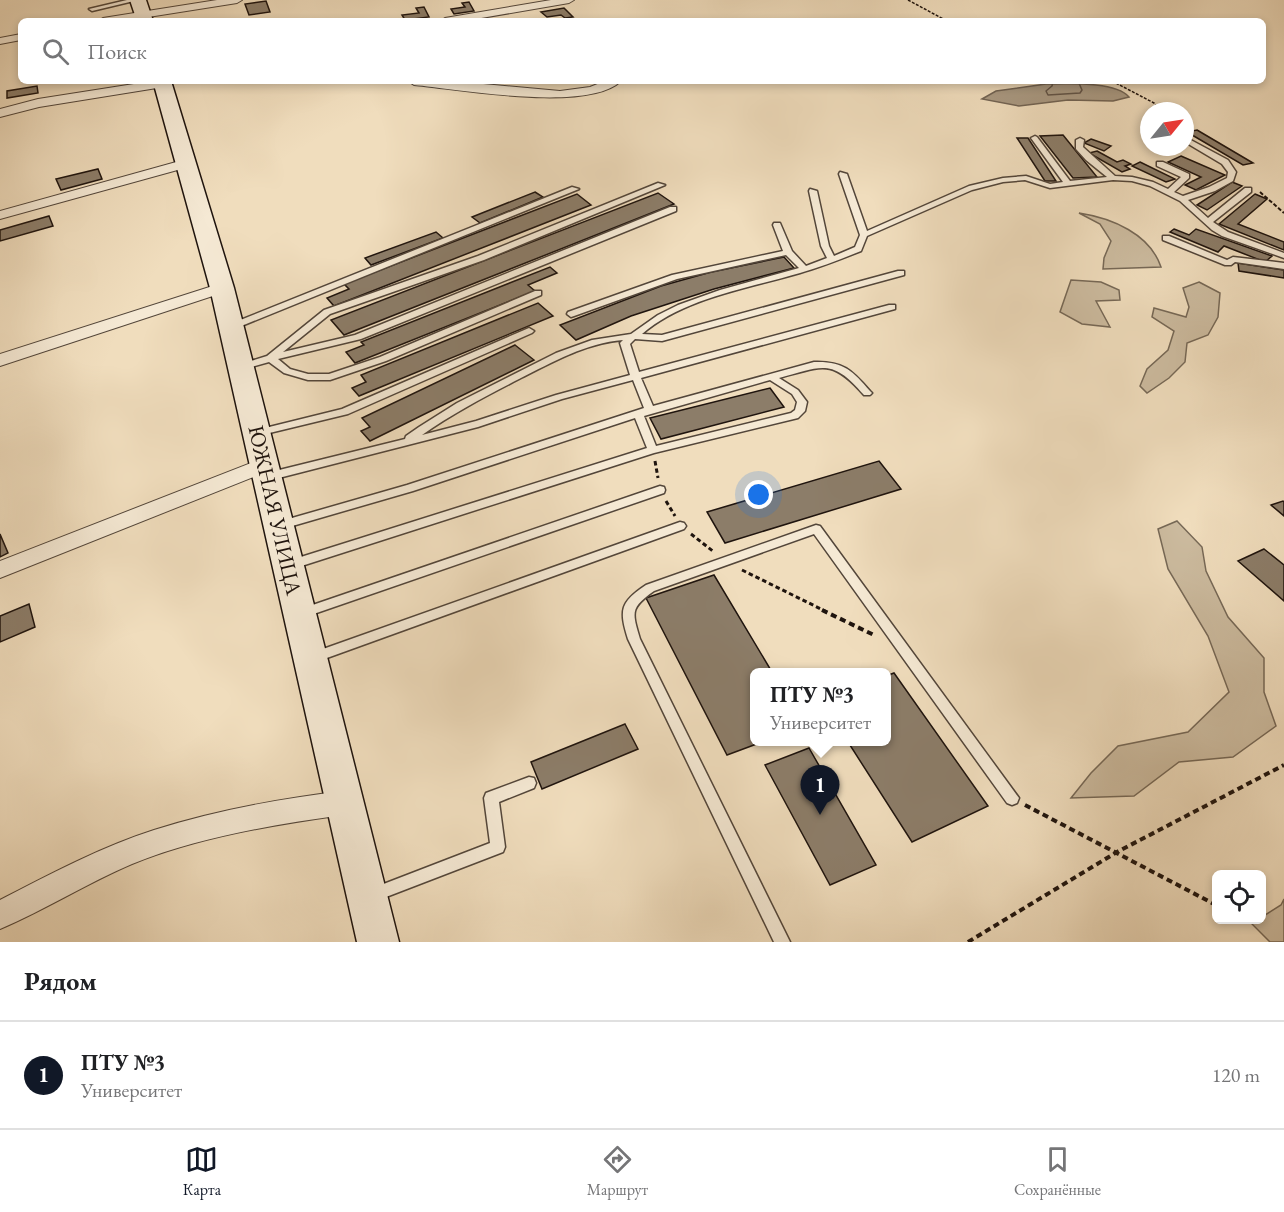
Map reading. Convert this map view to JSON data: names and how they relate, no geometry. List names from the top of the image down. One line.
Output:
{"streets":{"street":["ЮЖНАЯ УЛИЦА"]},"north":"top right","page":{"search":"Поиск","popup":["ПТУ №3","Университет"],"pins":"1","heading":"Рядом","list":[{"mark":"1","name":"ПТУ №3","note":"Университет","value":"120 m"}],"nav":["Карта","Маршрут","Сохранённые"]}}
